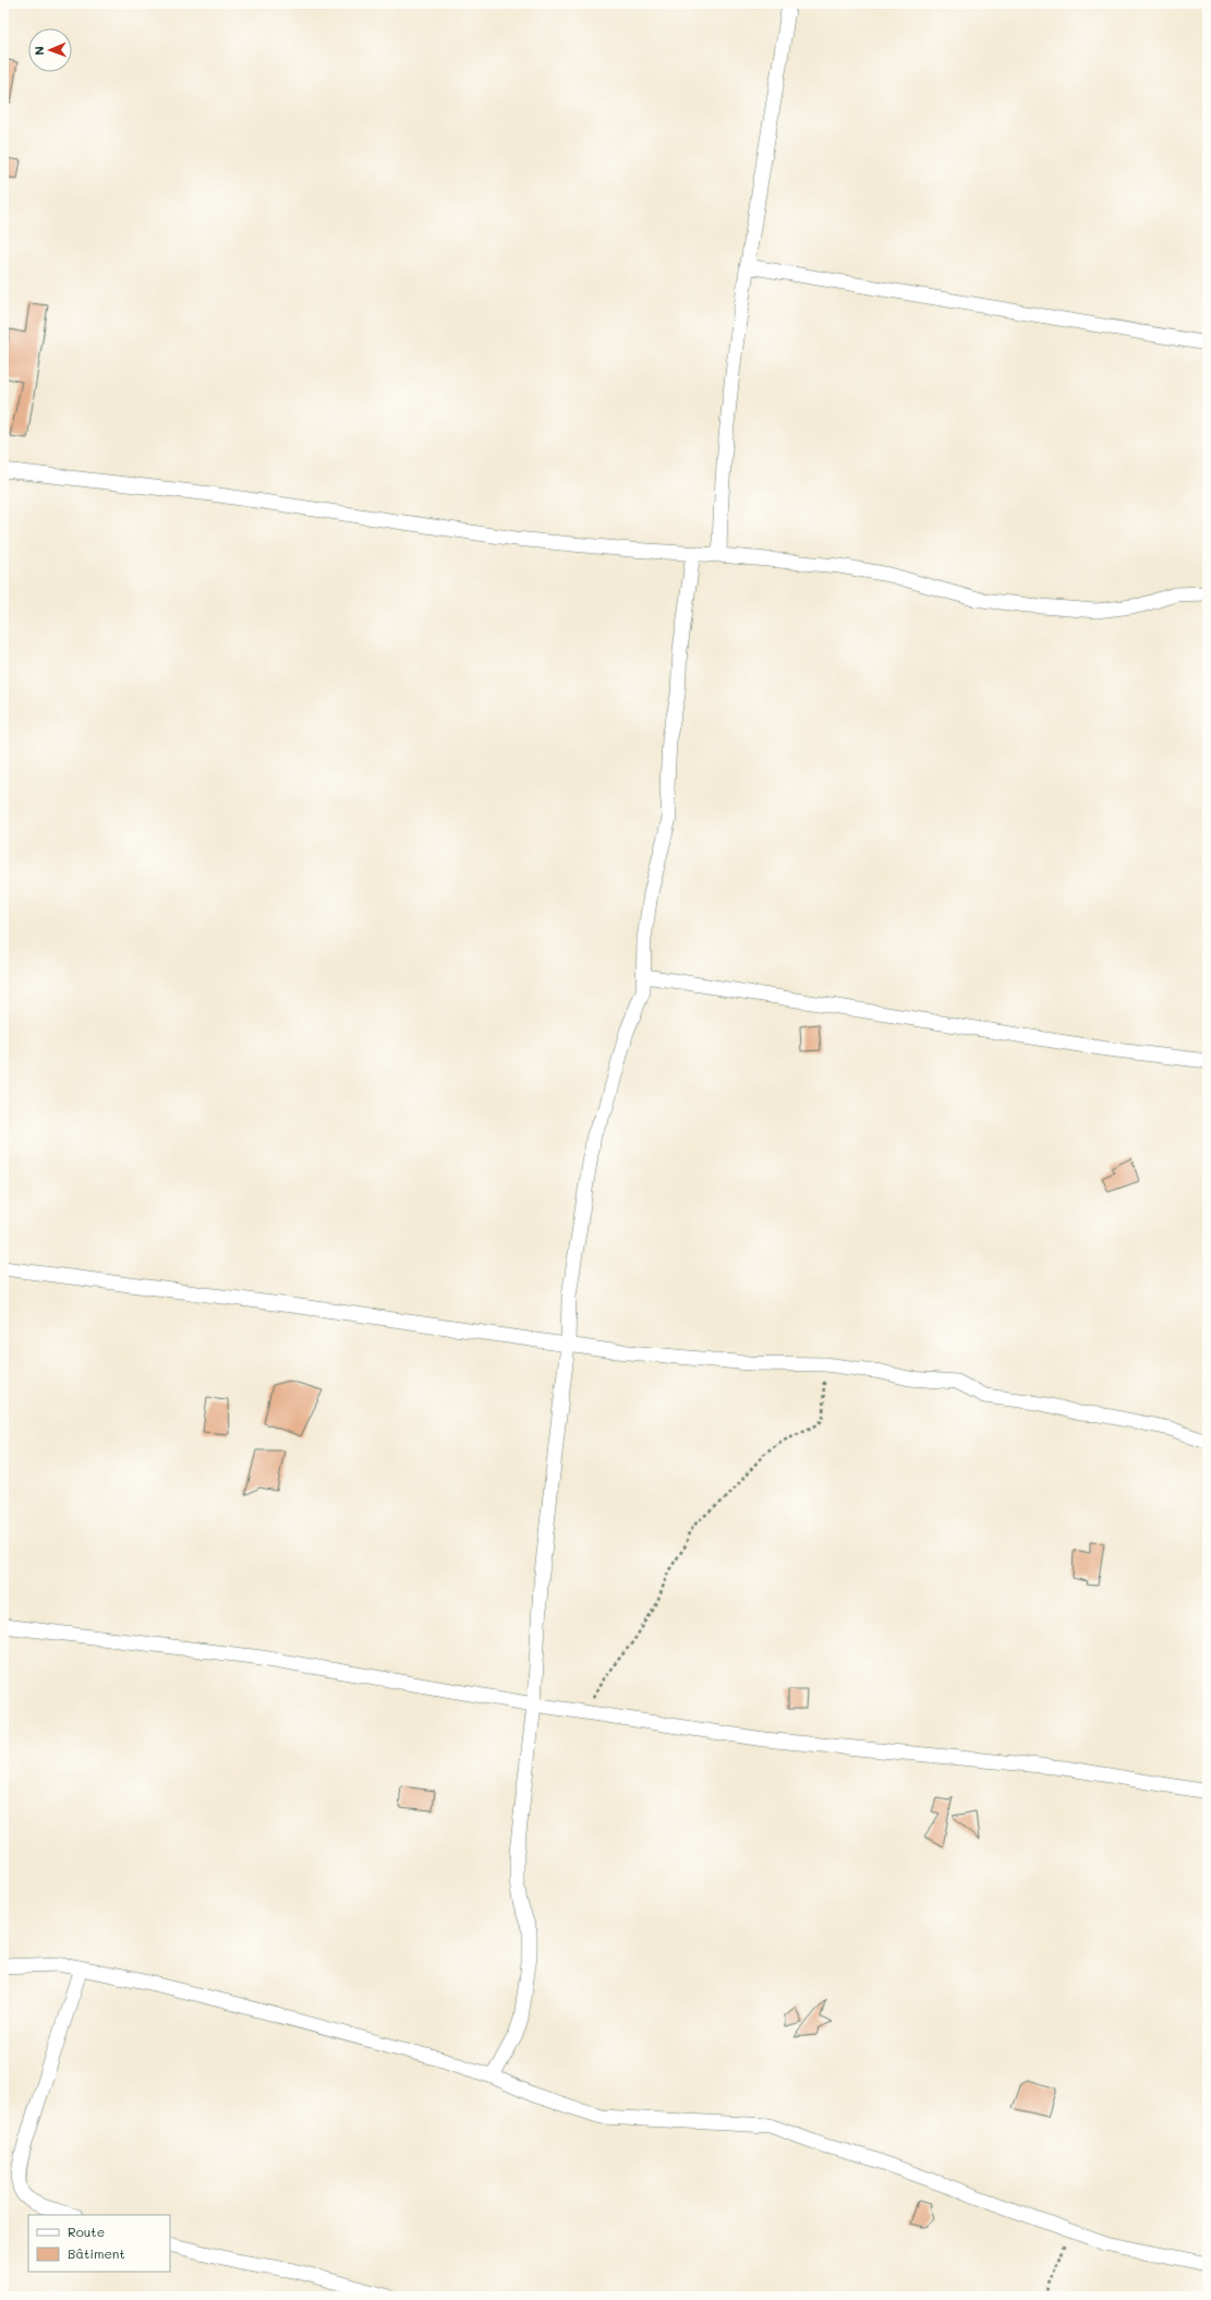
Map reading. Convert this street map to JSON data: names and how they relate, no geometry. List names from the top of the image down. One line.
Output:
{"legend":["Route","Bâtiment"],"north":"left"}
